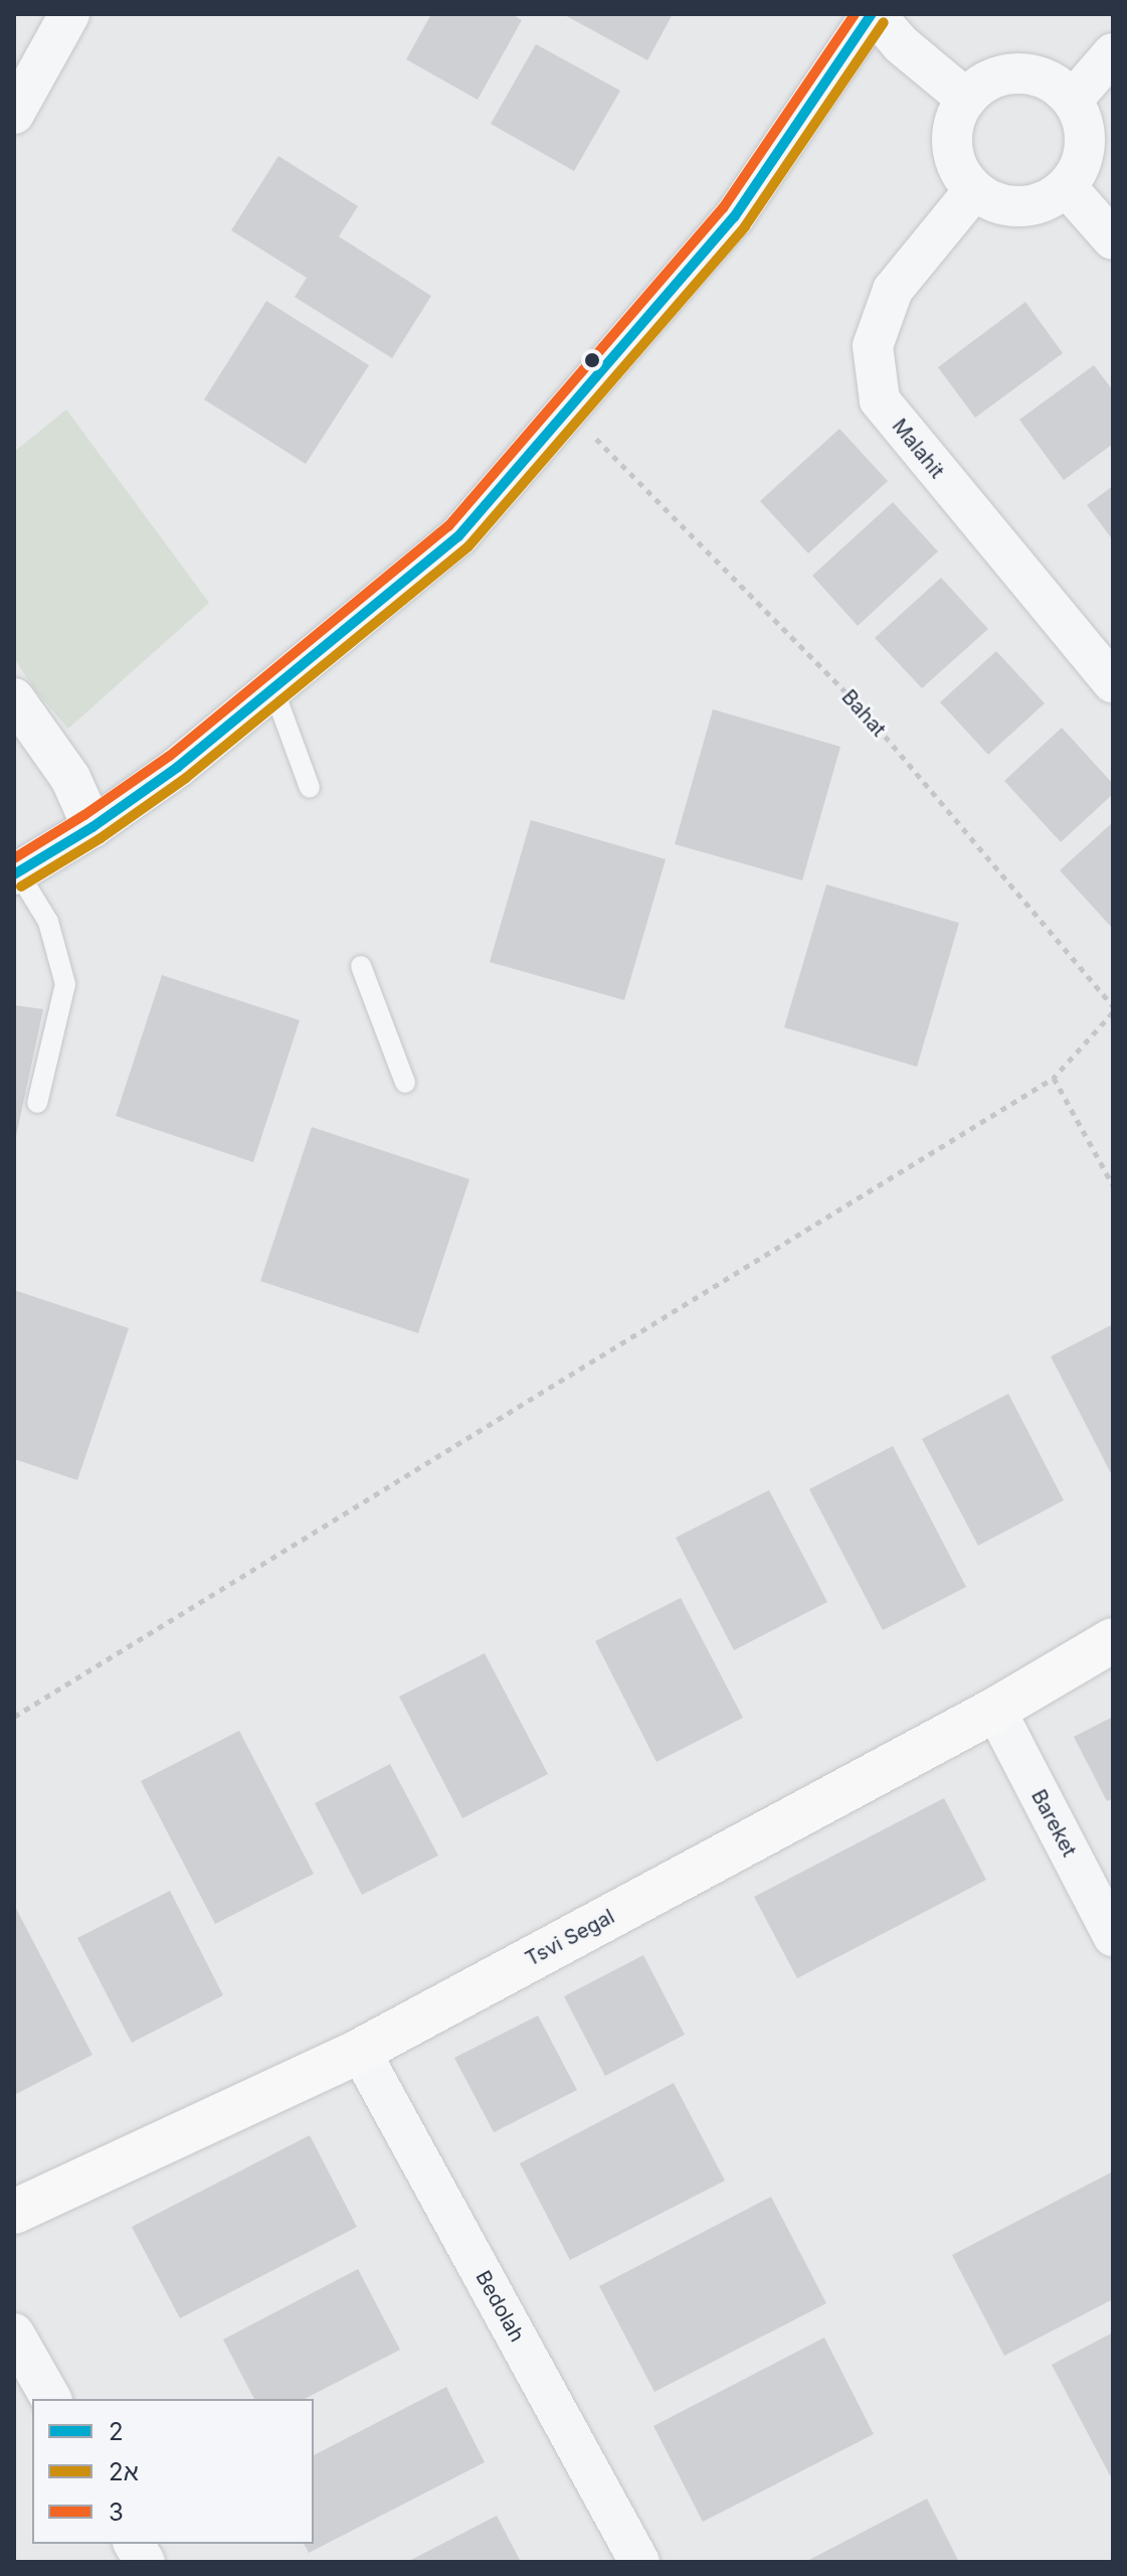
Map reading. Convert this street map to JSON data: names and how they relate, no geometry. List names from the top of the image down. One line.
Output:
{"streets":{"street":["Malahit","Bareket","Tsvi Segal","Bedolah"],"path":["Bahat"]},"crossings":[["Bareket","Tsvi Segal"],["Tsvi Segal","Bedolah"]],"lines":["transit line 2","transit line 3","transit line 2א"],"legend":["2","2א","3"]}
